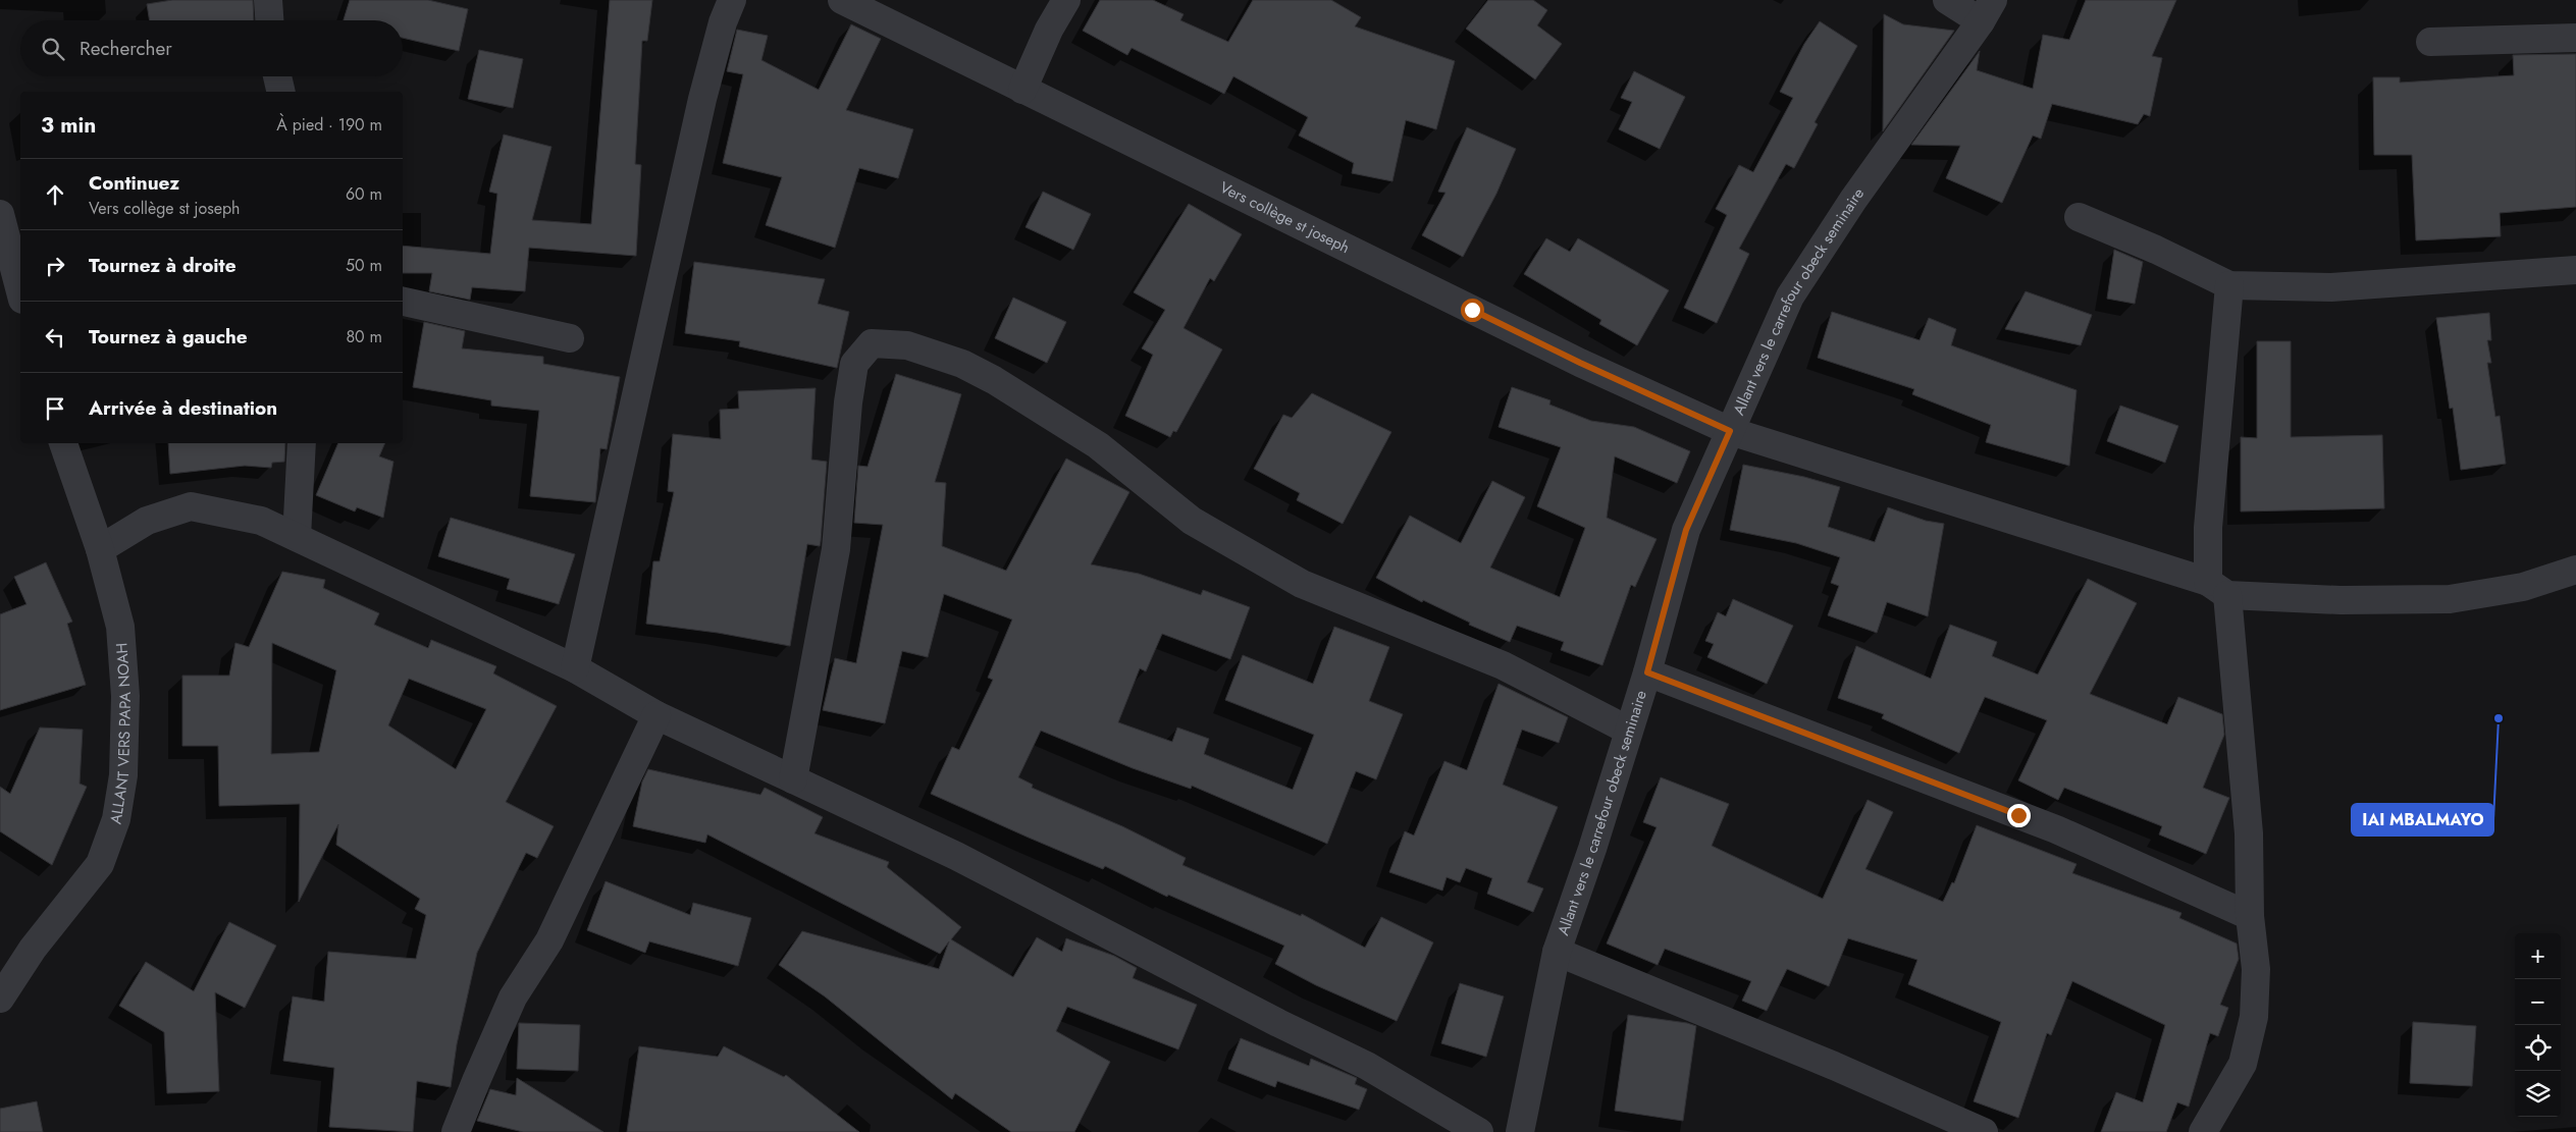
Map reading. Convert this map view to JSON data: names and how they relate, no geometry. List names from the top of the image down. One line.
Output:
{"streets":{"street":["Vers collège st joseph","Allant vers le carrefour obeck seminaire","ALLANT VERS PAPA NOAH"]},"crossings":[["Vers collège st joseph","Allant vers le carrefour obeck seminaire"]],"places":["IAI MBALMAYO"],"page":{"search":"Rechercher","heading":["3 min","À pied · 190 m"],"list":[["Continuez","Vers collège st joseph","60 m"],["Tournez à droite","50 m"],["Tournez à gauche","80 m"],"Arrivée à destination"],"map_buttons":["+","−"]}}
